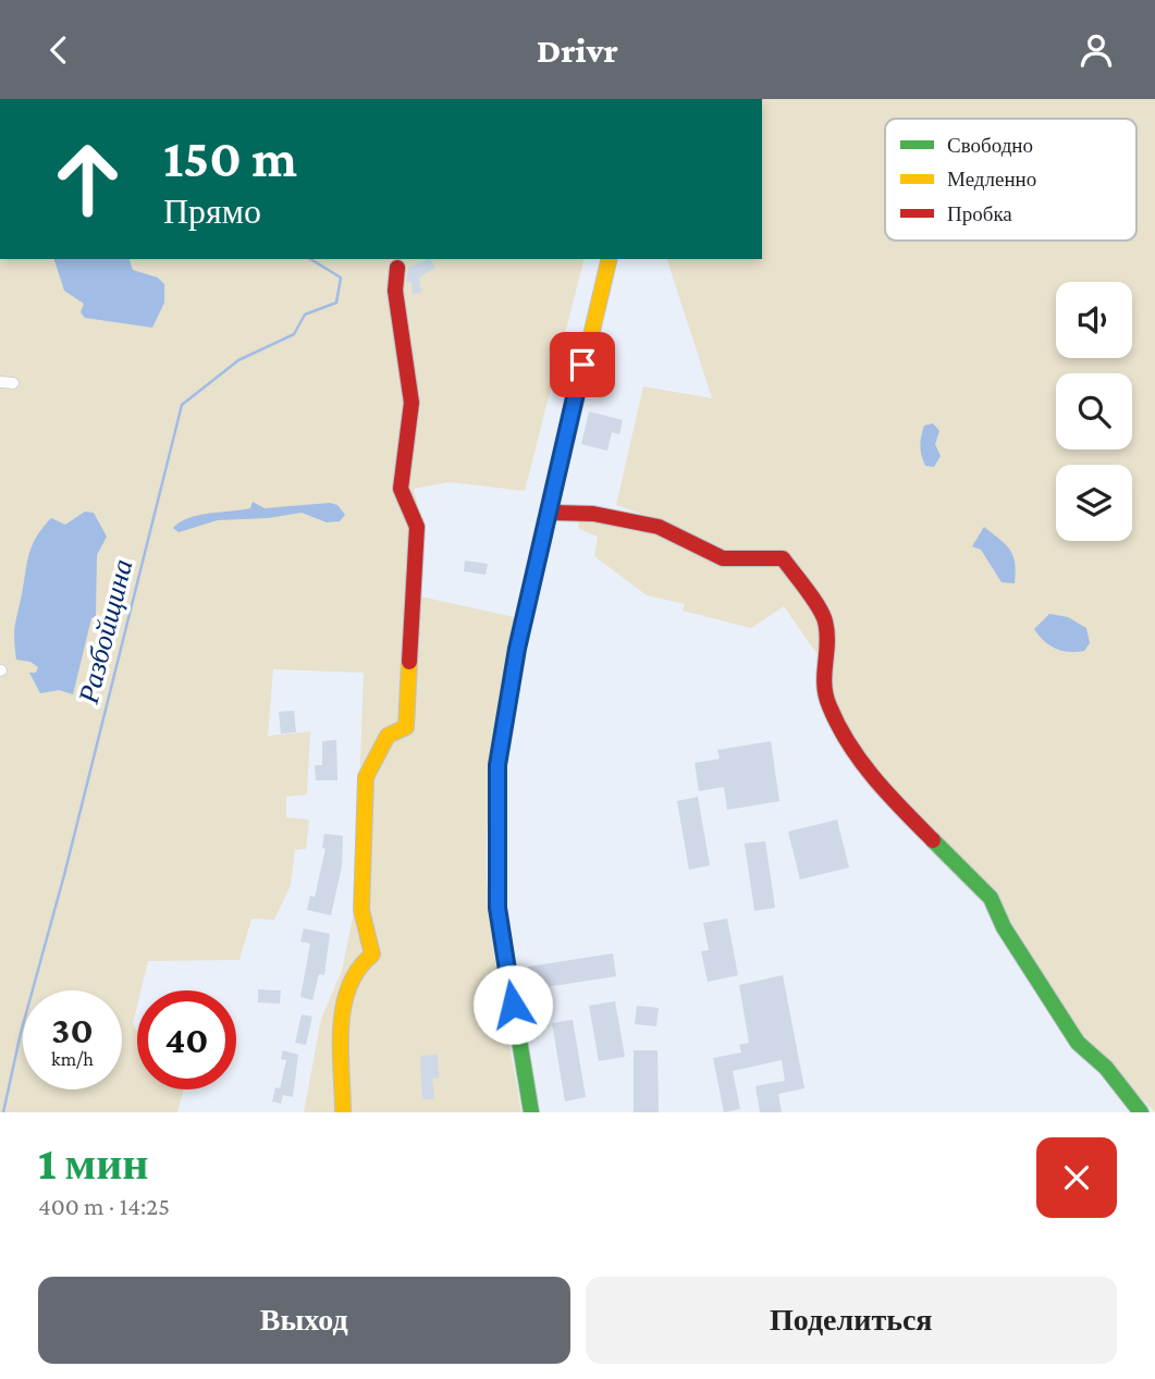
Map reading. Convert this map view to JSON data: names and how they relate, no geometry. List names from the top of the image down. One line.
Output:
{"water":["Разбойщина"],"legend":["Свободно","Медленно","Пробка"],"page":{"header":"Drivr","turn":["150 m","Прямо"],"speed":"30 km/h","limit":"40","heading":["1 мин","400 m · 14:25"],"buttons":["Выход","Поделиться"]}}
